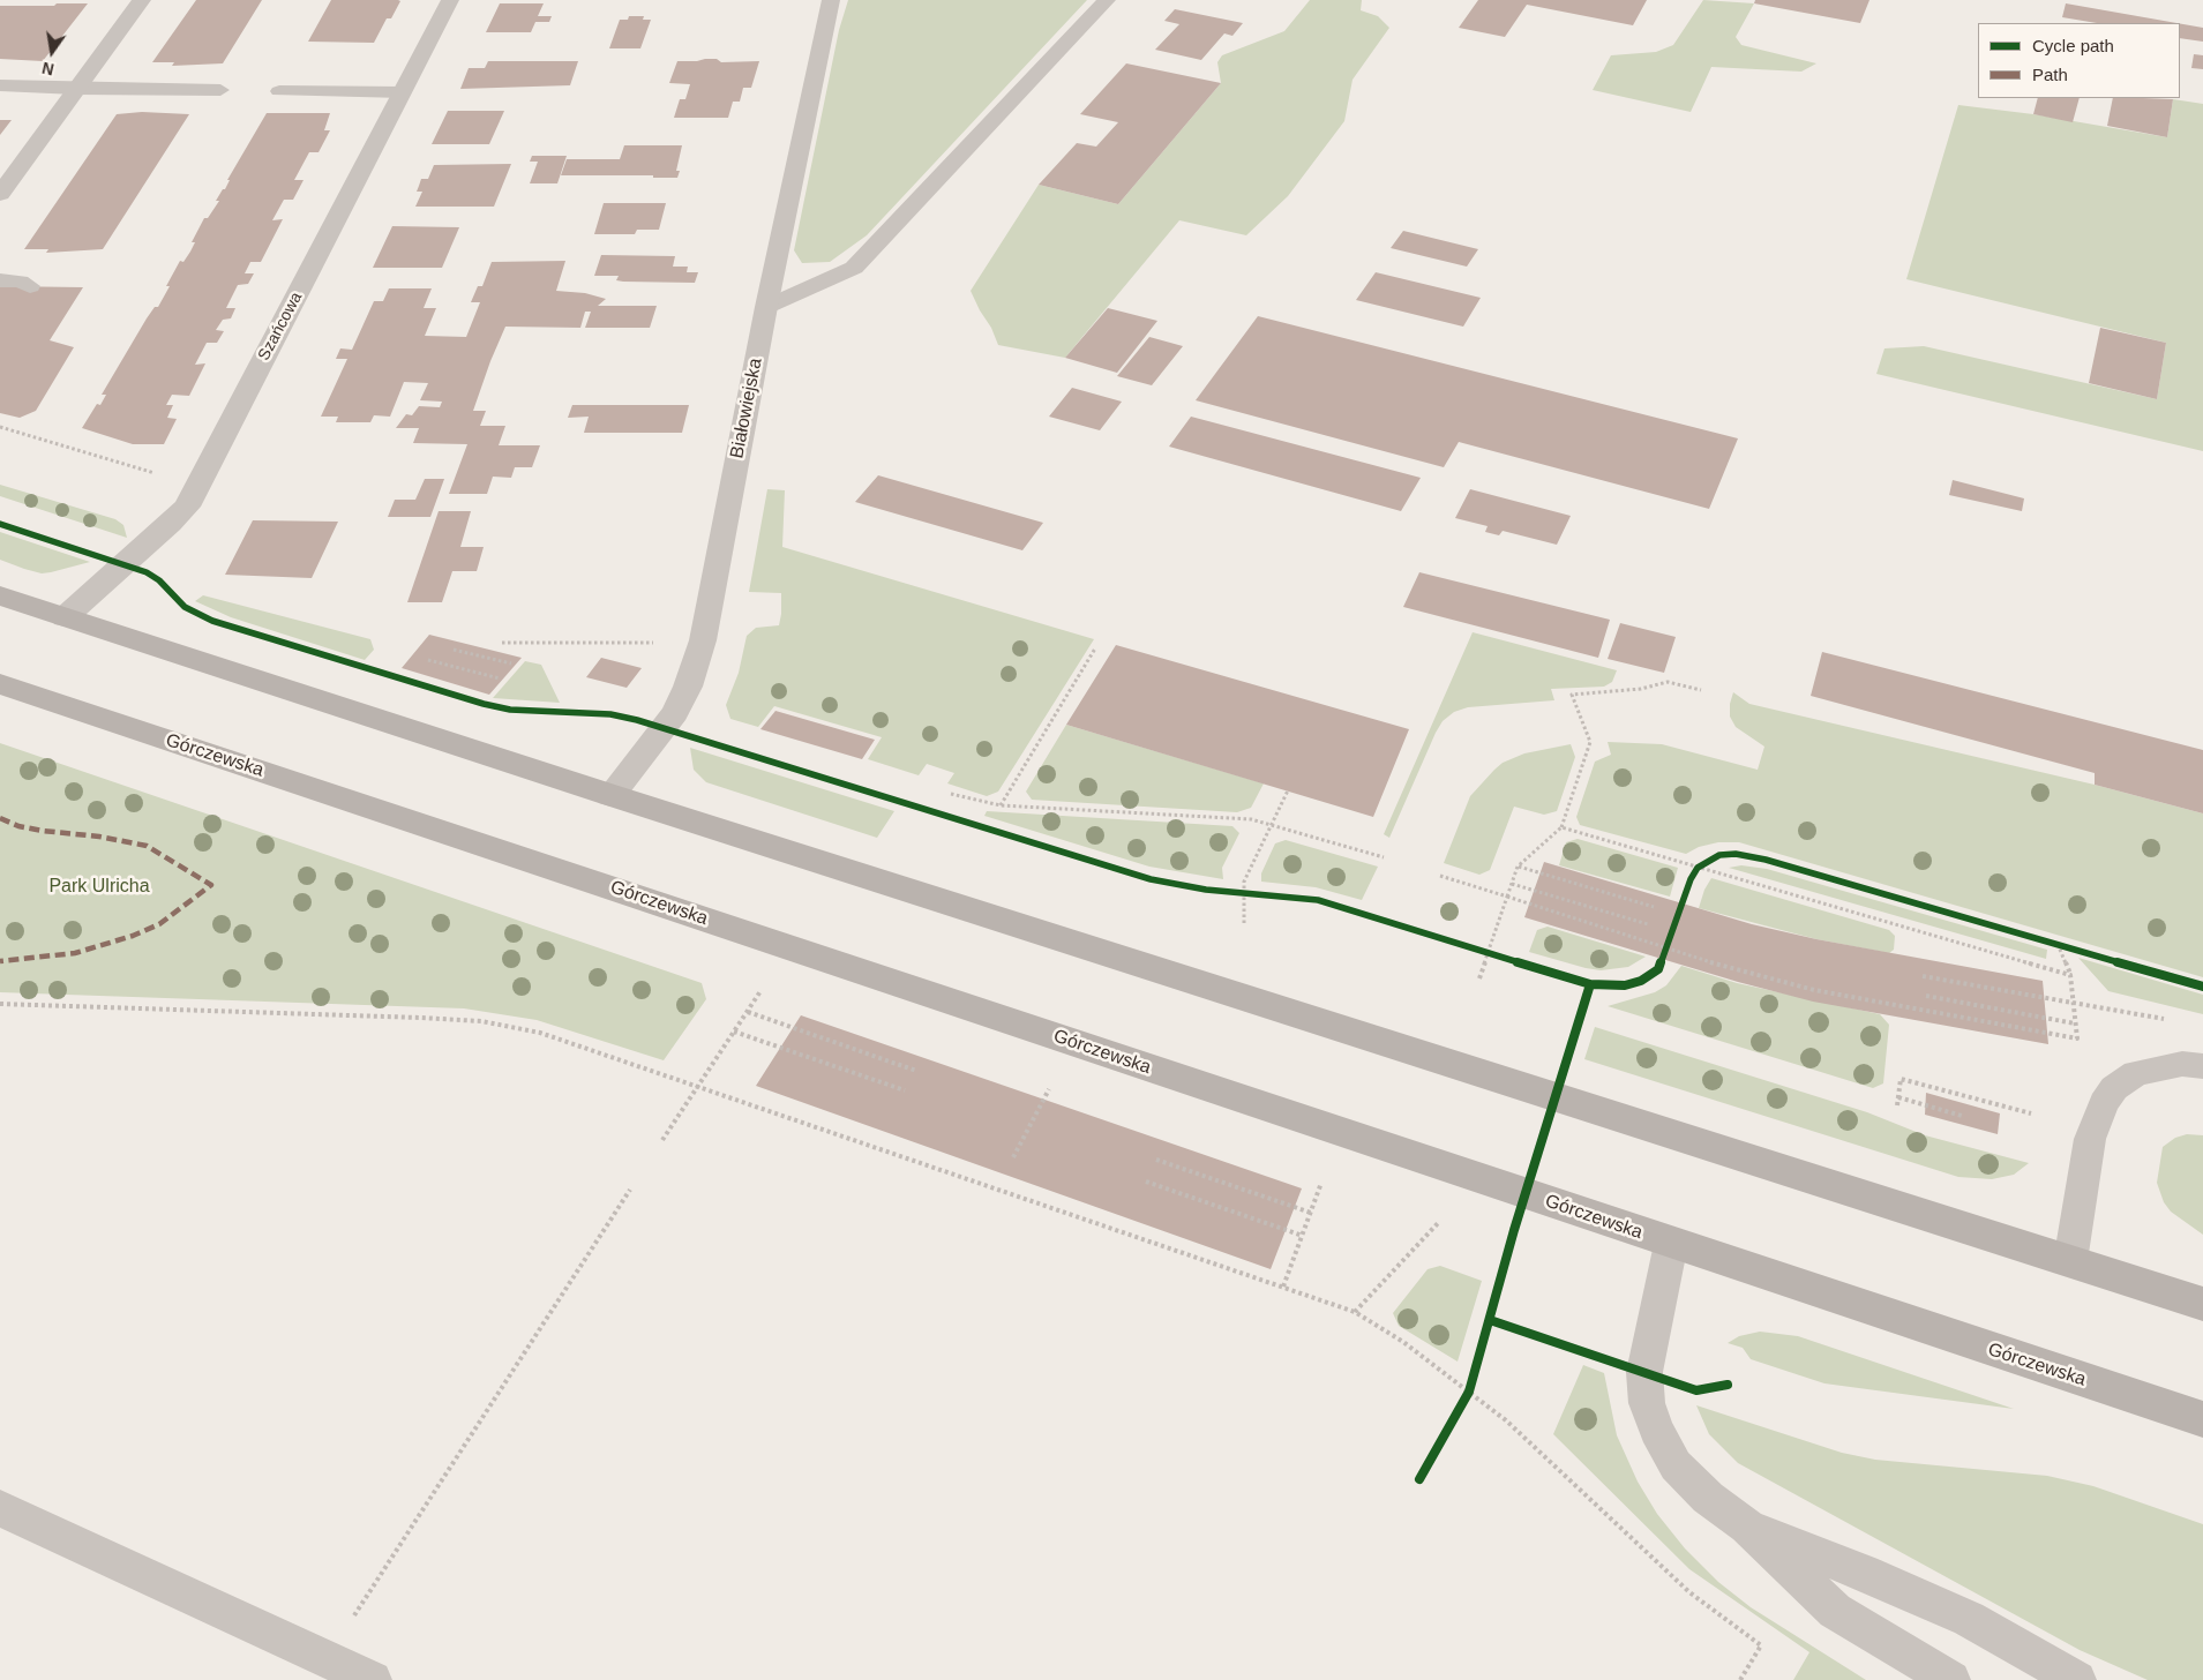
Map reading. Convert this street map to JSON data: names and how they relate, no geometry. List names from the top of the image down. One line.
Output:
{"streets":{"main road":["Górczewska"],"street":["Szańcowa","Białowiejska"]},"parks":["Park Ulricha"],"legend":["Cycle path","Path"],"north":"bottom"}
